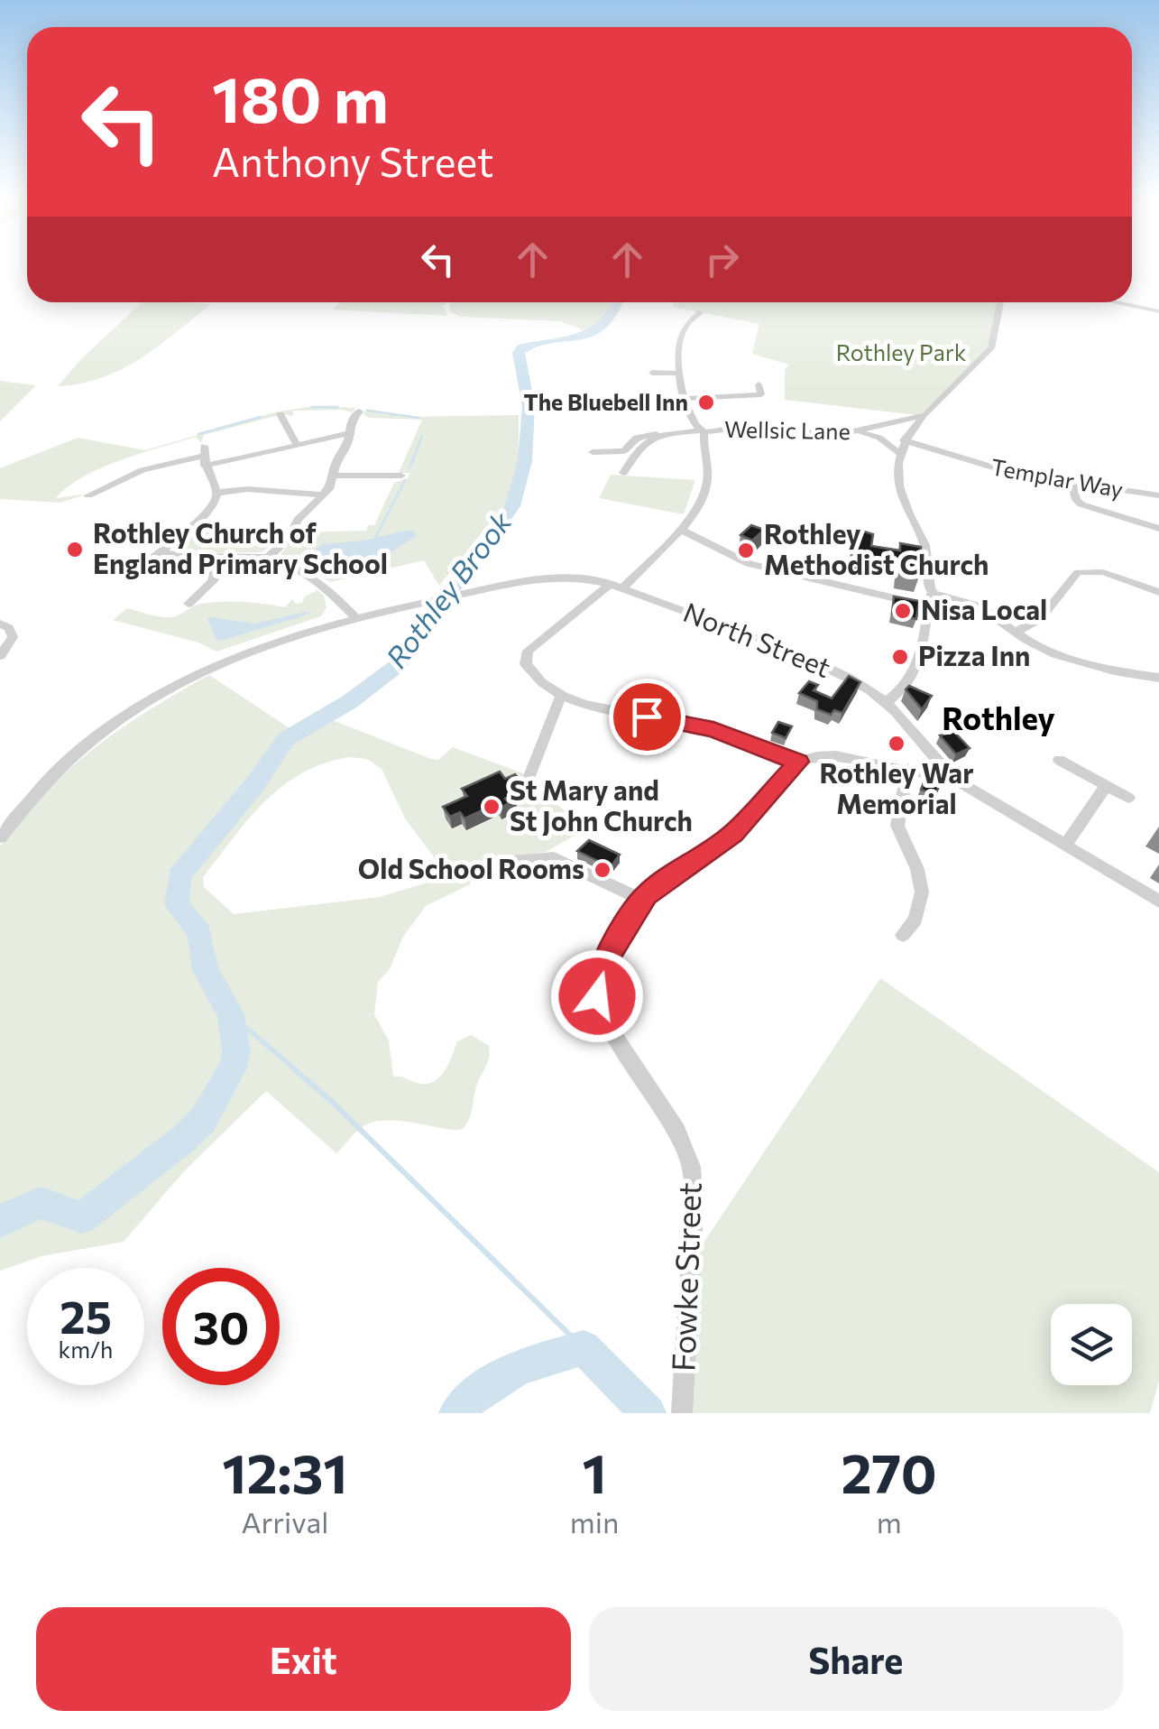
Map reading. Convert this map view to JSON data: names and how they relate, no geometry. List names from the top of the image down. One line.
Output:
{"streets":{"street":["Wellsic Lane","Templar Way","North Street","Fowke Street"]},"districts":["Rothley"],"water":["Rothley Brook"],"parks":["Rothley Park"],"places":["The Bluebell Inn","Rothley Church of England Primary School","Rothley Methodist Church","Nisa Local","Pizza Inn","Rothley War Memorial","St Mary and St John Church","Old School Rooms"],"page":{"turn":["180 m","Anthony Street"],"speed":"25 km/h","limit":"30","eta":["12:31","Arrival","1","min","270","m"],"buttons":["Exit","Share"]}}
